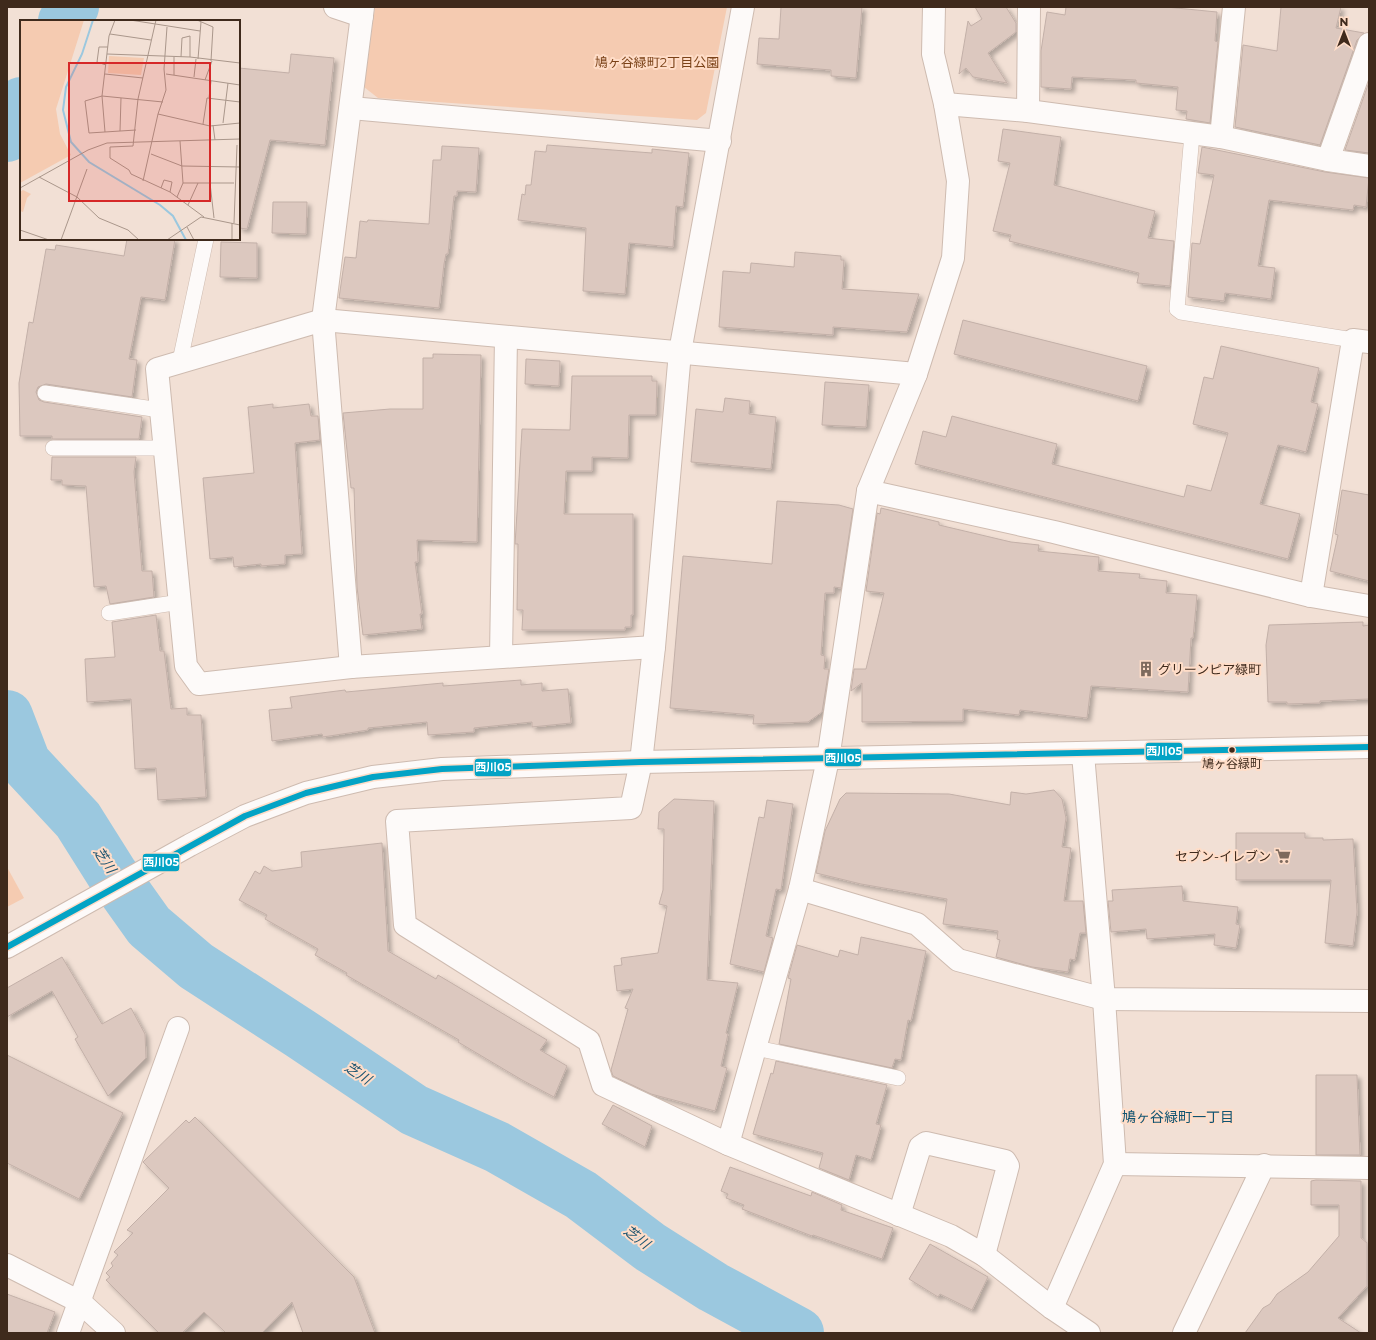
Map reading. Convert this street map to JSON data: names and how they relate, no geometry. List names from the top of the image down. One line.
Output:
{"districts":["鳩ヶ谷緑町一丁目"],"water":["芝川"],"parks":["鳩ヶ谷緑町2丁目公園"],"places":{"building":["グリーンピア緑町"],"other":["鳩ヶ谷緑町"],"supermarket":["セブン-イレブン"]},"lines":["transit line 西川05"],"north":"top"}
